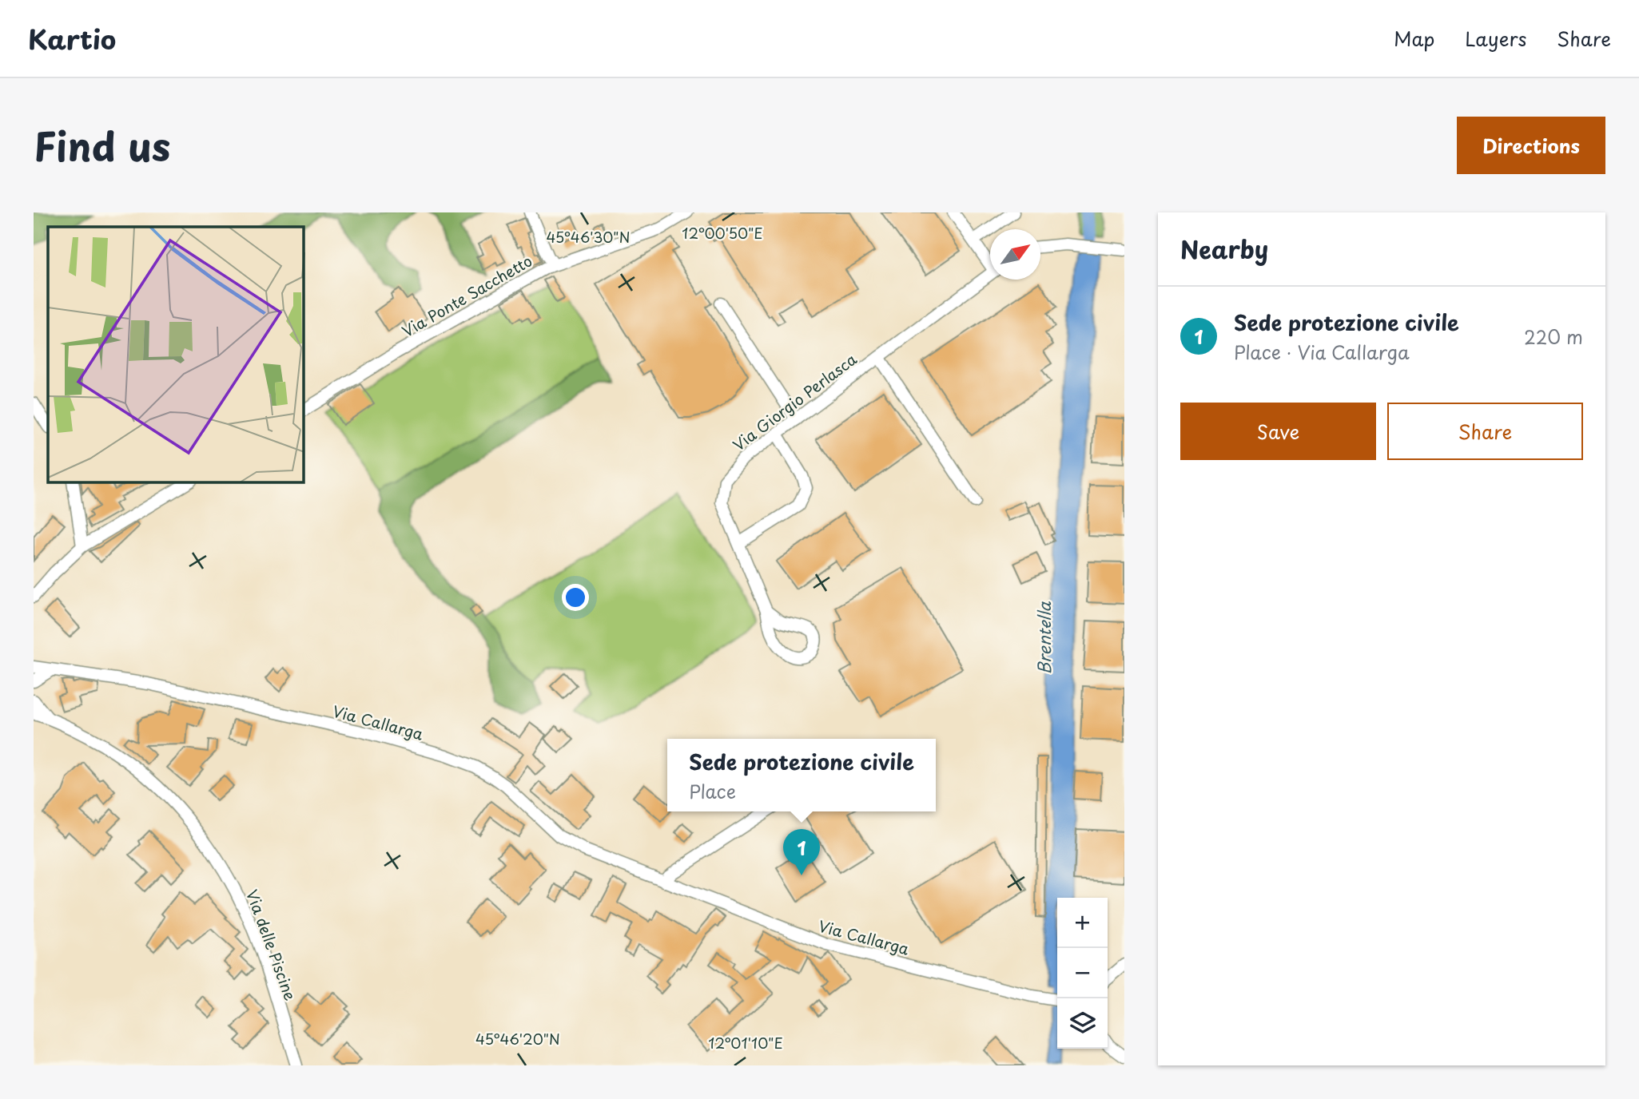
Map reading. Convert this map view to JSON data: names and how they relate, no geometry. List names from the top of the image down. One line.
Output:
{"streets":{"street":["Via Ponte Sacchetto","Via Giorgio Perlasca","Via Callarga","Via delle Piscine"]},"water":["Brentella"],"north":"top right","page":{"header":"Kartio","nav":["Map","Layers","Share"],"title":"Find us","buttons":["Directions",["Save","Share"]],"heading":"Nearby","list":[{"mark":"1","name":"Sede protezione civile","note":"Place · Via Callarga","value":"220 m"}],"popup":["Sede protezione civile","Place"],"pins":"1","map_buttons":["+","−"]},"coordinates":["12°00'50\"E","45°46'30\"N","45°46'20\"N","12°01'10\"E"]}
